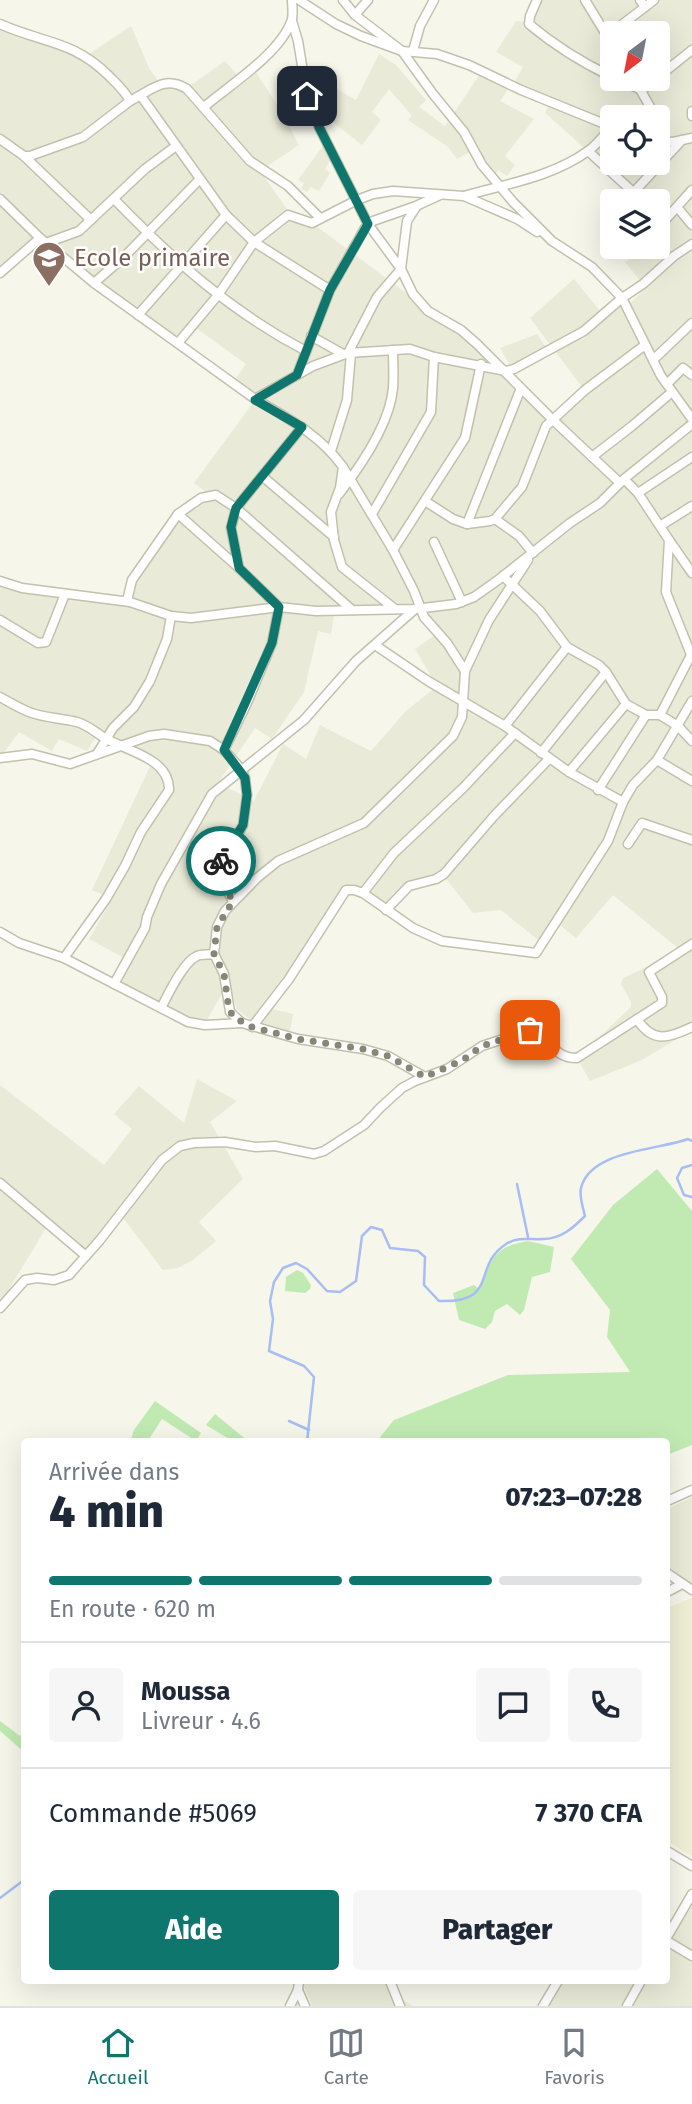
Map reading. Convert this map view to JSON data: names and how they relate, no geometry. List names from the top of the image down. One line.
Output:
{"places":{"school or university":["Ecole primaire"]},"north":"bottom left","page":{"heading":["4 min","Arrivée dans","07:23–07:28"],"panel":["Moussa","Livreur · 4.6","Commande #5069","7 370 CFA"],"bar":"En route · 620 m","buttons":["Aide","Partager"],"tabs":["Accueil","Carte","Favoris"]}}
